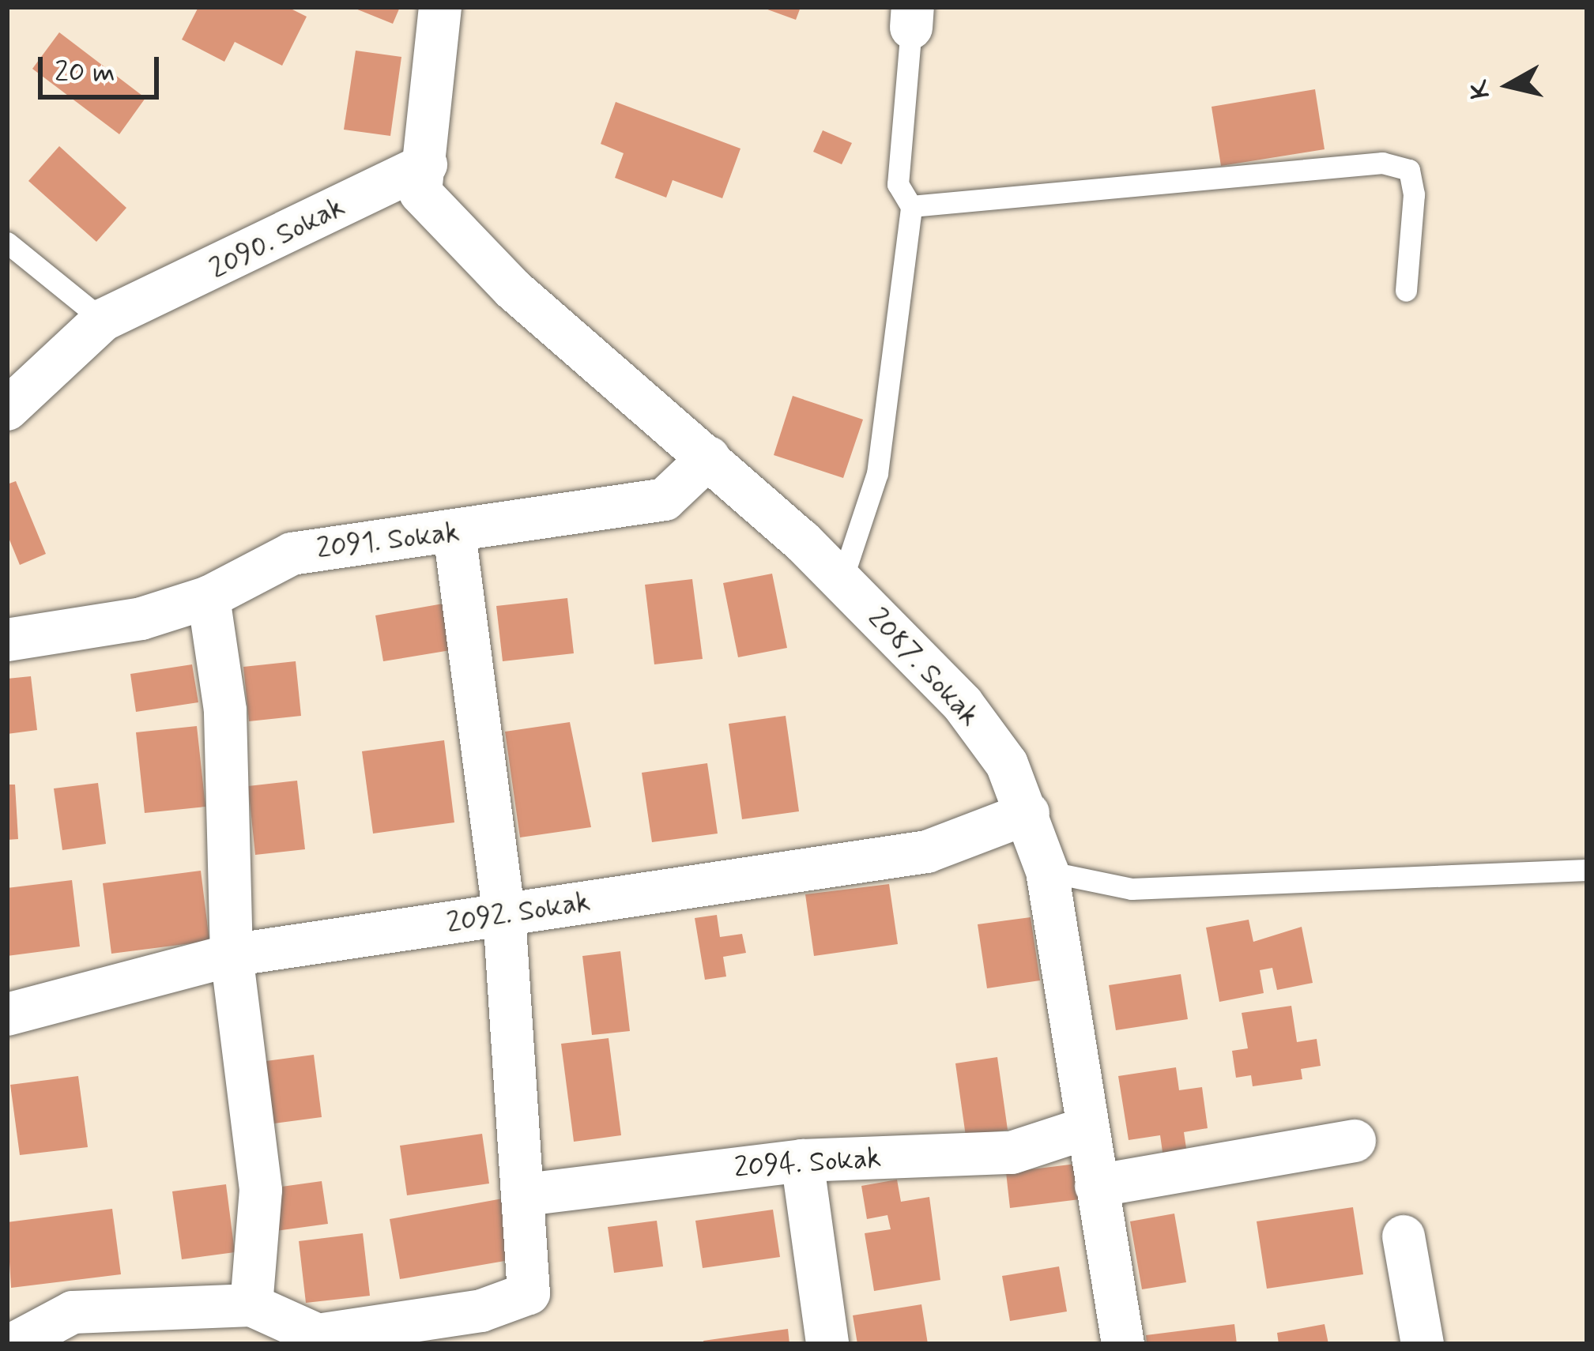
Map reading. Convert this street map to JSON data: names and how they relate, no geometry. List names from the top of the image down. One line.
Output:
{"streets":{"street":["2090. Sokak","2091. Sokak","2087. Sokak","2092. Sokak","2094. Sokak"]},"crossings":[["2090. Sokak","2087. Sokak"],["2091. Sokak","2087. Sokak"],["2087. Sokak","2092. Sokak"],["2087. Sokak","2094. Sokak"]],"scale_bar":"20 m","north":"left"}
